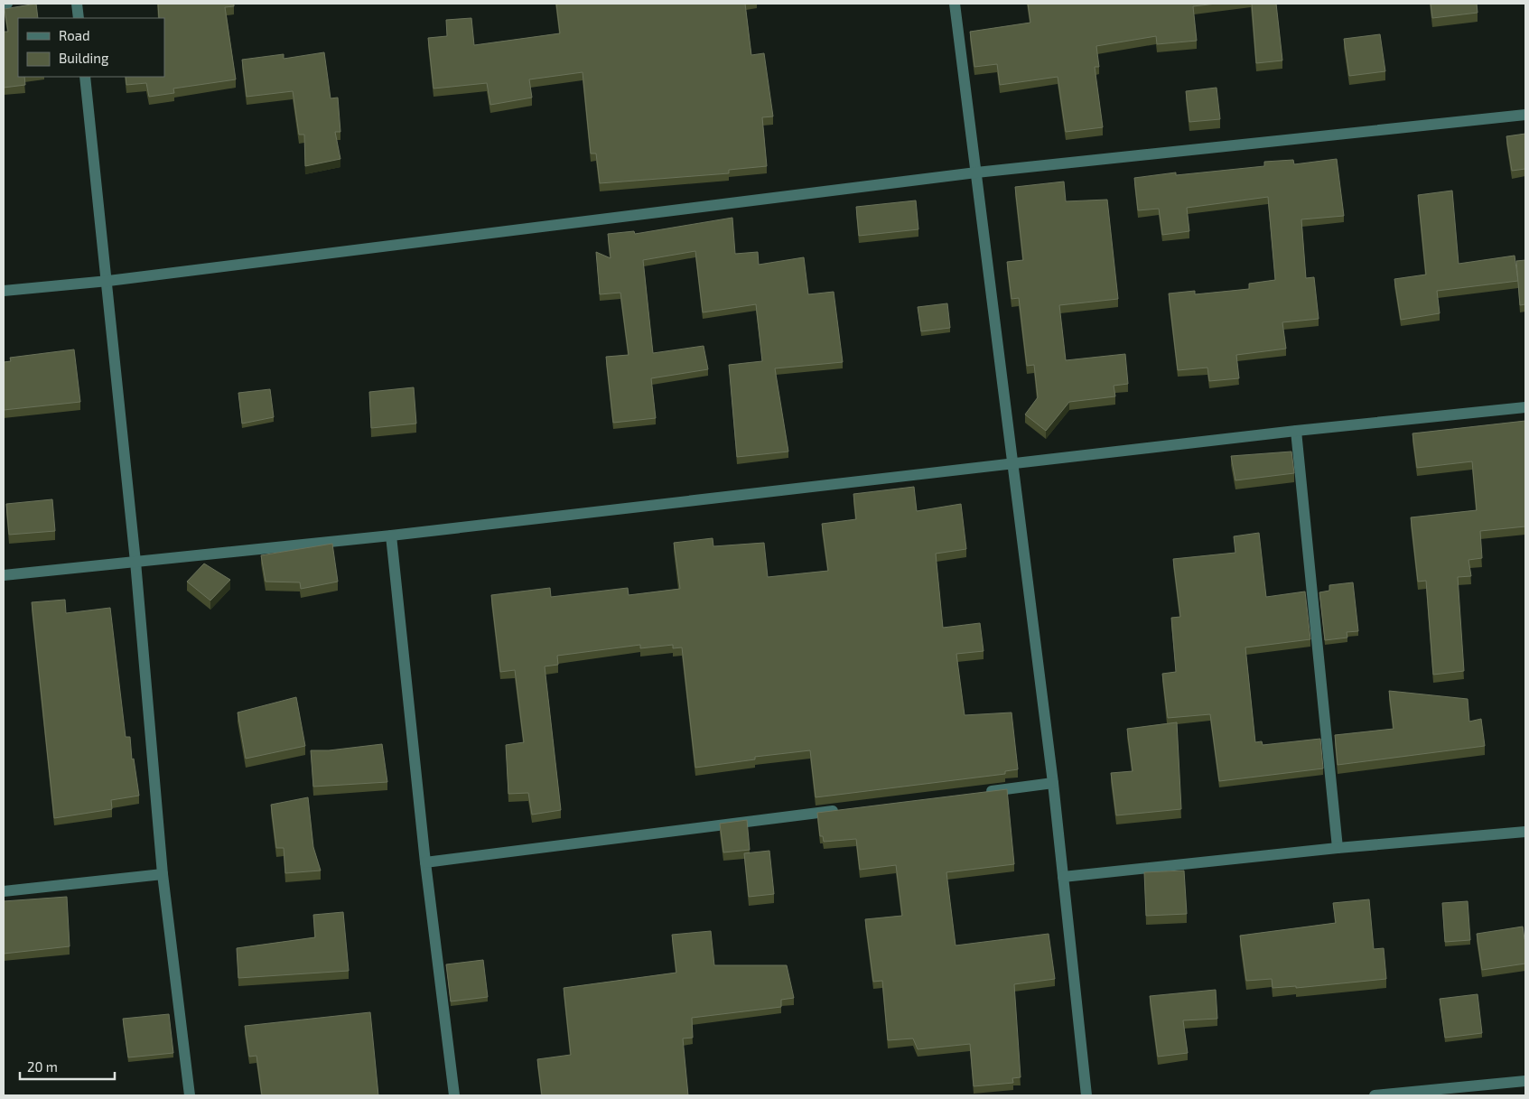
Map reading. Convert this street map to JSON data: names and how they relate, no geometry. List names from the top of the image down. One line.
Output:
{"legend":["Road","Building"],"scale_bar":"20 m"}
